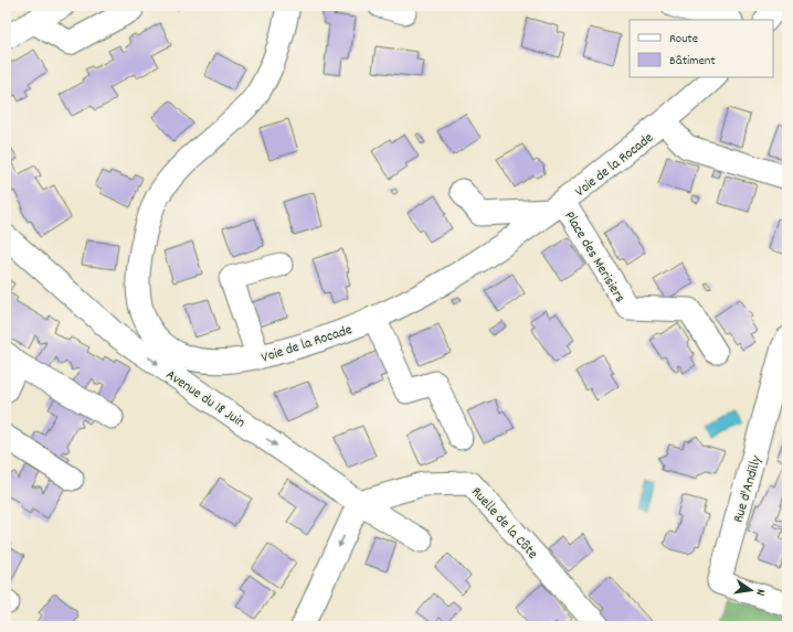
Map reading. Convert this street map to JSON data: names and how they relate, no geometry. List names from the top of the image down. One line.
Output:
{"streets":{"street":["Voie de la Rocade","Place des Merisiers","Avenue du 18 Juin","Rue d'Andilly","Ruelle de la Côte"]},"crossings":[["Voie de la Rocade","Place des Merisiers"],["Avenue du 18 Juin","Ruelle de la Côte"]],"legend":["Route","Bâtiment"],"north":"right"}
